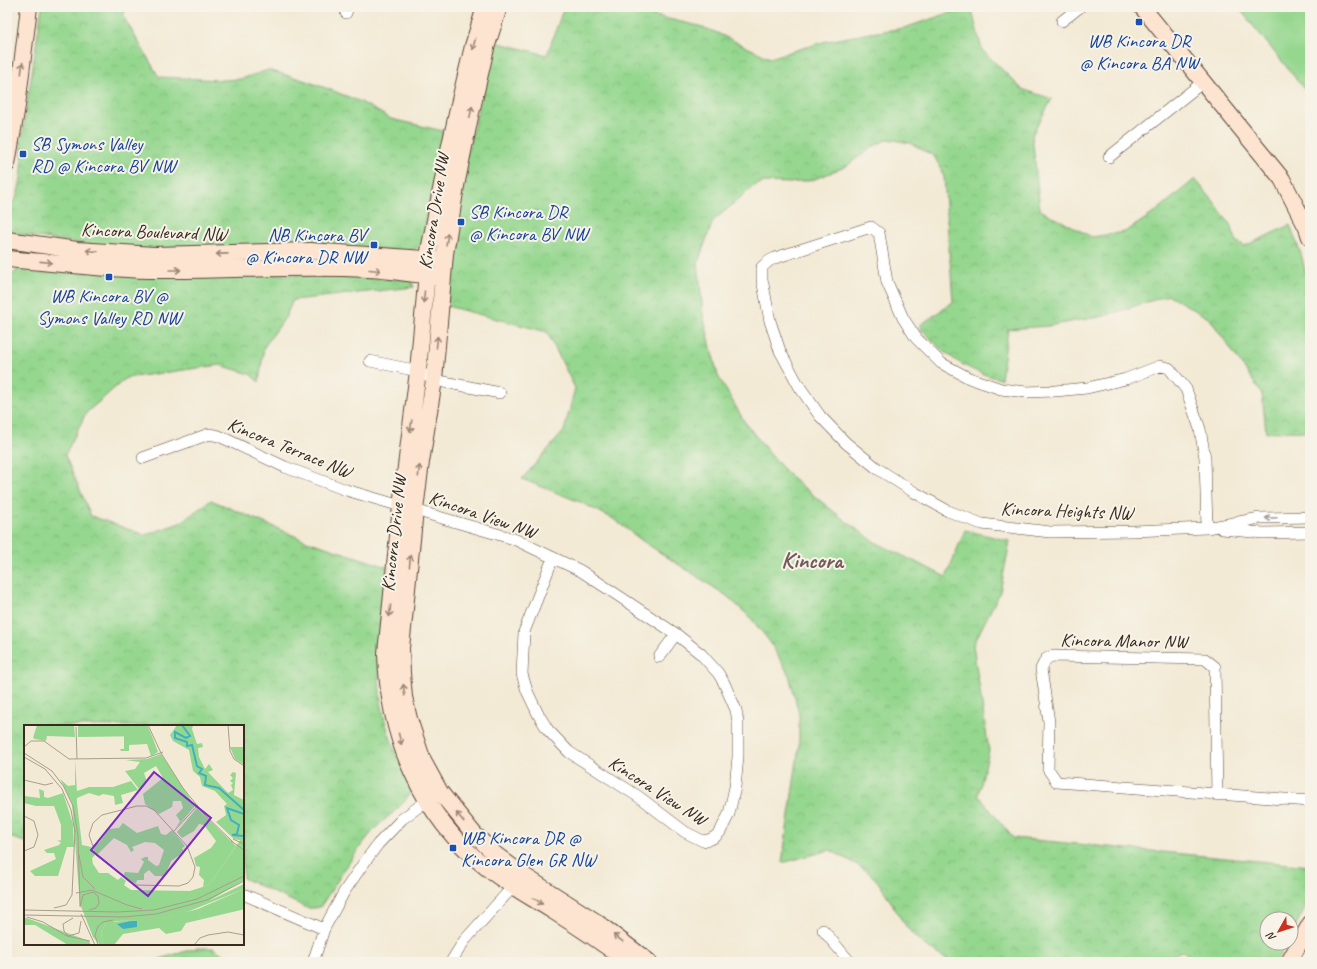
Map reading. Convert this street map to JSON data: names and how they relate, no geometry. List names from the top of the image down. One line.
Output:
{"streets":{"street":["Kincora Drive NW","Kincora Boulevard NW","Kincora Terrace NW","Kincora Heights NW","Kincora View NW","Kincora Manor NW"]},"crossings":[["Kincora Drive NW","Kincora Boulevard NW"],["Kincora Drive NW","Kincora Terrace NW"],["Kincora Drive NW","Kincora View NW"],["Kincora Terrace NW","Kincora View NW"]],"districts":["Kincora"],"places":{"transit":["WB Kincora DR @ Kincora BA NW","SB Symons Valley RD @ Kincora BV NW","SB Kincora DR @ Kincora BV NW","NB Kincora BV @ Kincora DR NW","WB Kincora BV @ Symons Valley RD NW","WB Kincora DR @ Kincora Glen GR NW"]},"north":"bottom left"}
